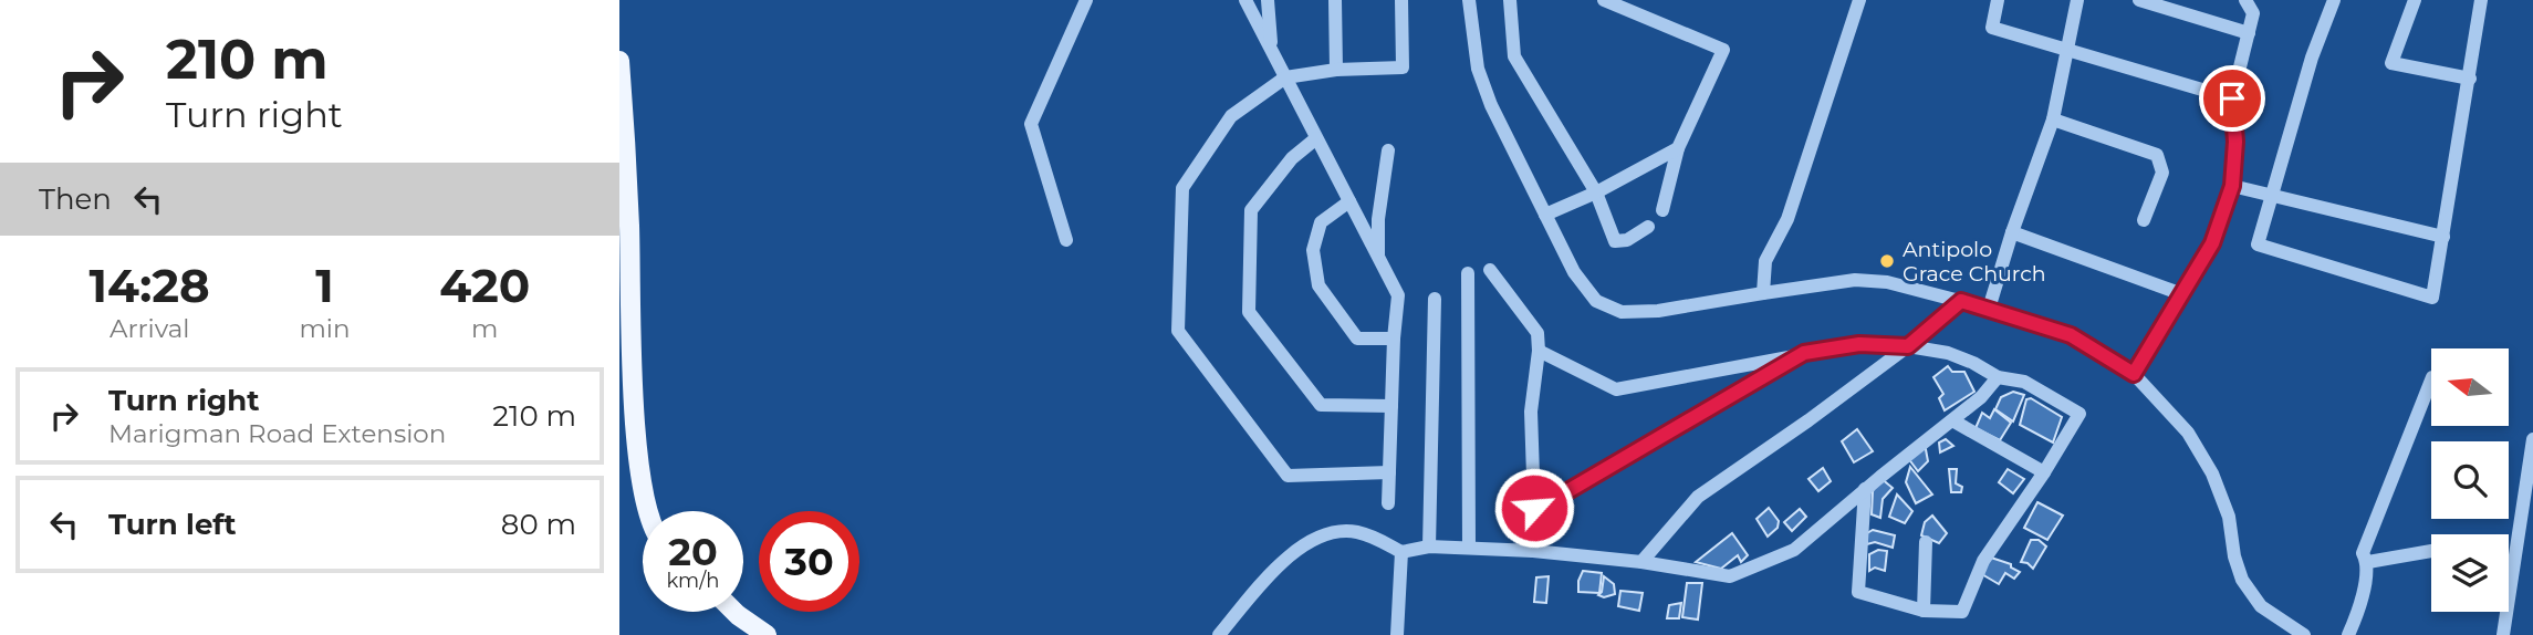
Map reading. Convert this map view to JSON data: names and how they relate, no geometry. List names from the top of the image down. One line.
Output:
{"places":["Antipolo Grace Church"],"north":"left","page":{"turn":["210 m","Turn right"],"then":"Then","eta":["14:28","Arrival","1","min","420","m"],"list":[{"name":"Turn right","note":"Marigman Road Extension","value":"210 m"},{"name":"Turn left","value":"80 m"}],"speed":"20 km/h","limit":"30"}}
